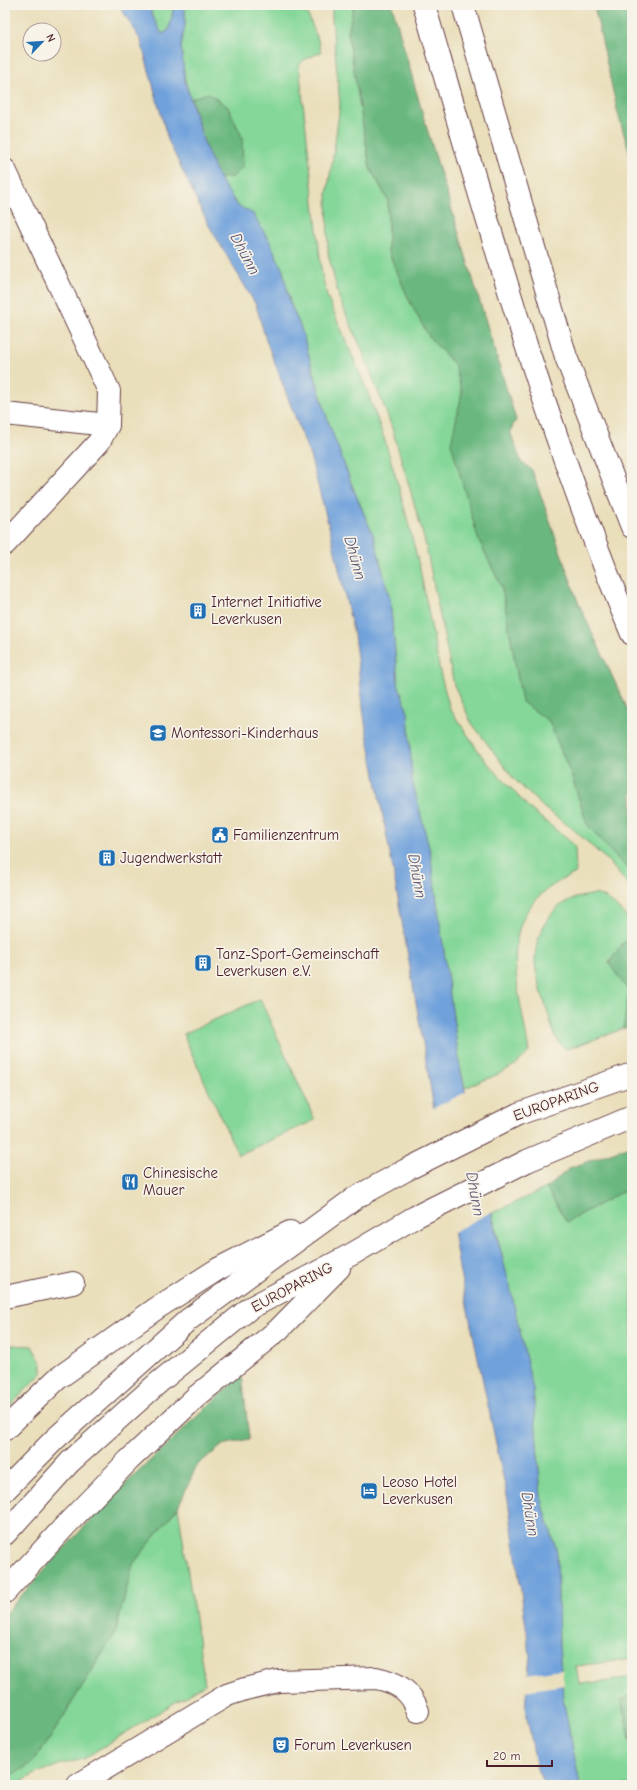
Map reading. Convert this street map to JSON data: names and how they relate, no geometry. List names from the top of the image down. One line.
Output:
{"streets":{"main road":["EUROPARING"]},"water":["Dhünn"],"places":{"building":["Internet Initiative Leverkusen","Jugendwerkstatt","Tanz-Sport-Gemeinschaft Leverkusen e.V."],"school or university":["Montessori-Kinderhaus"],"public building":["Familienzentrum"],"restaurant":["Chinesische Mauer"],"hotel":["Leoso Hotel Leverkusen"],"theatre":["Forum Leverkusen"]},"scale_bar":"20 m","north":"top right"}
